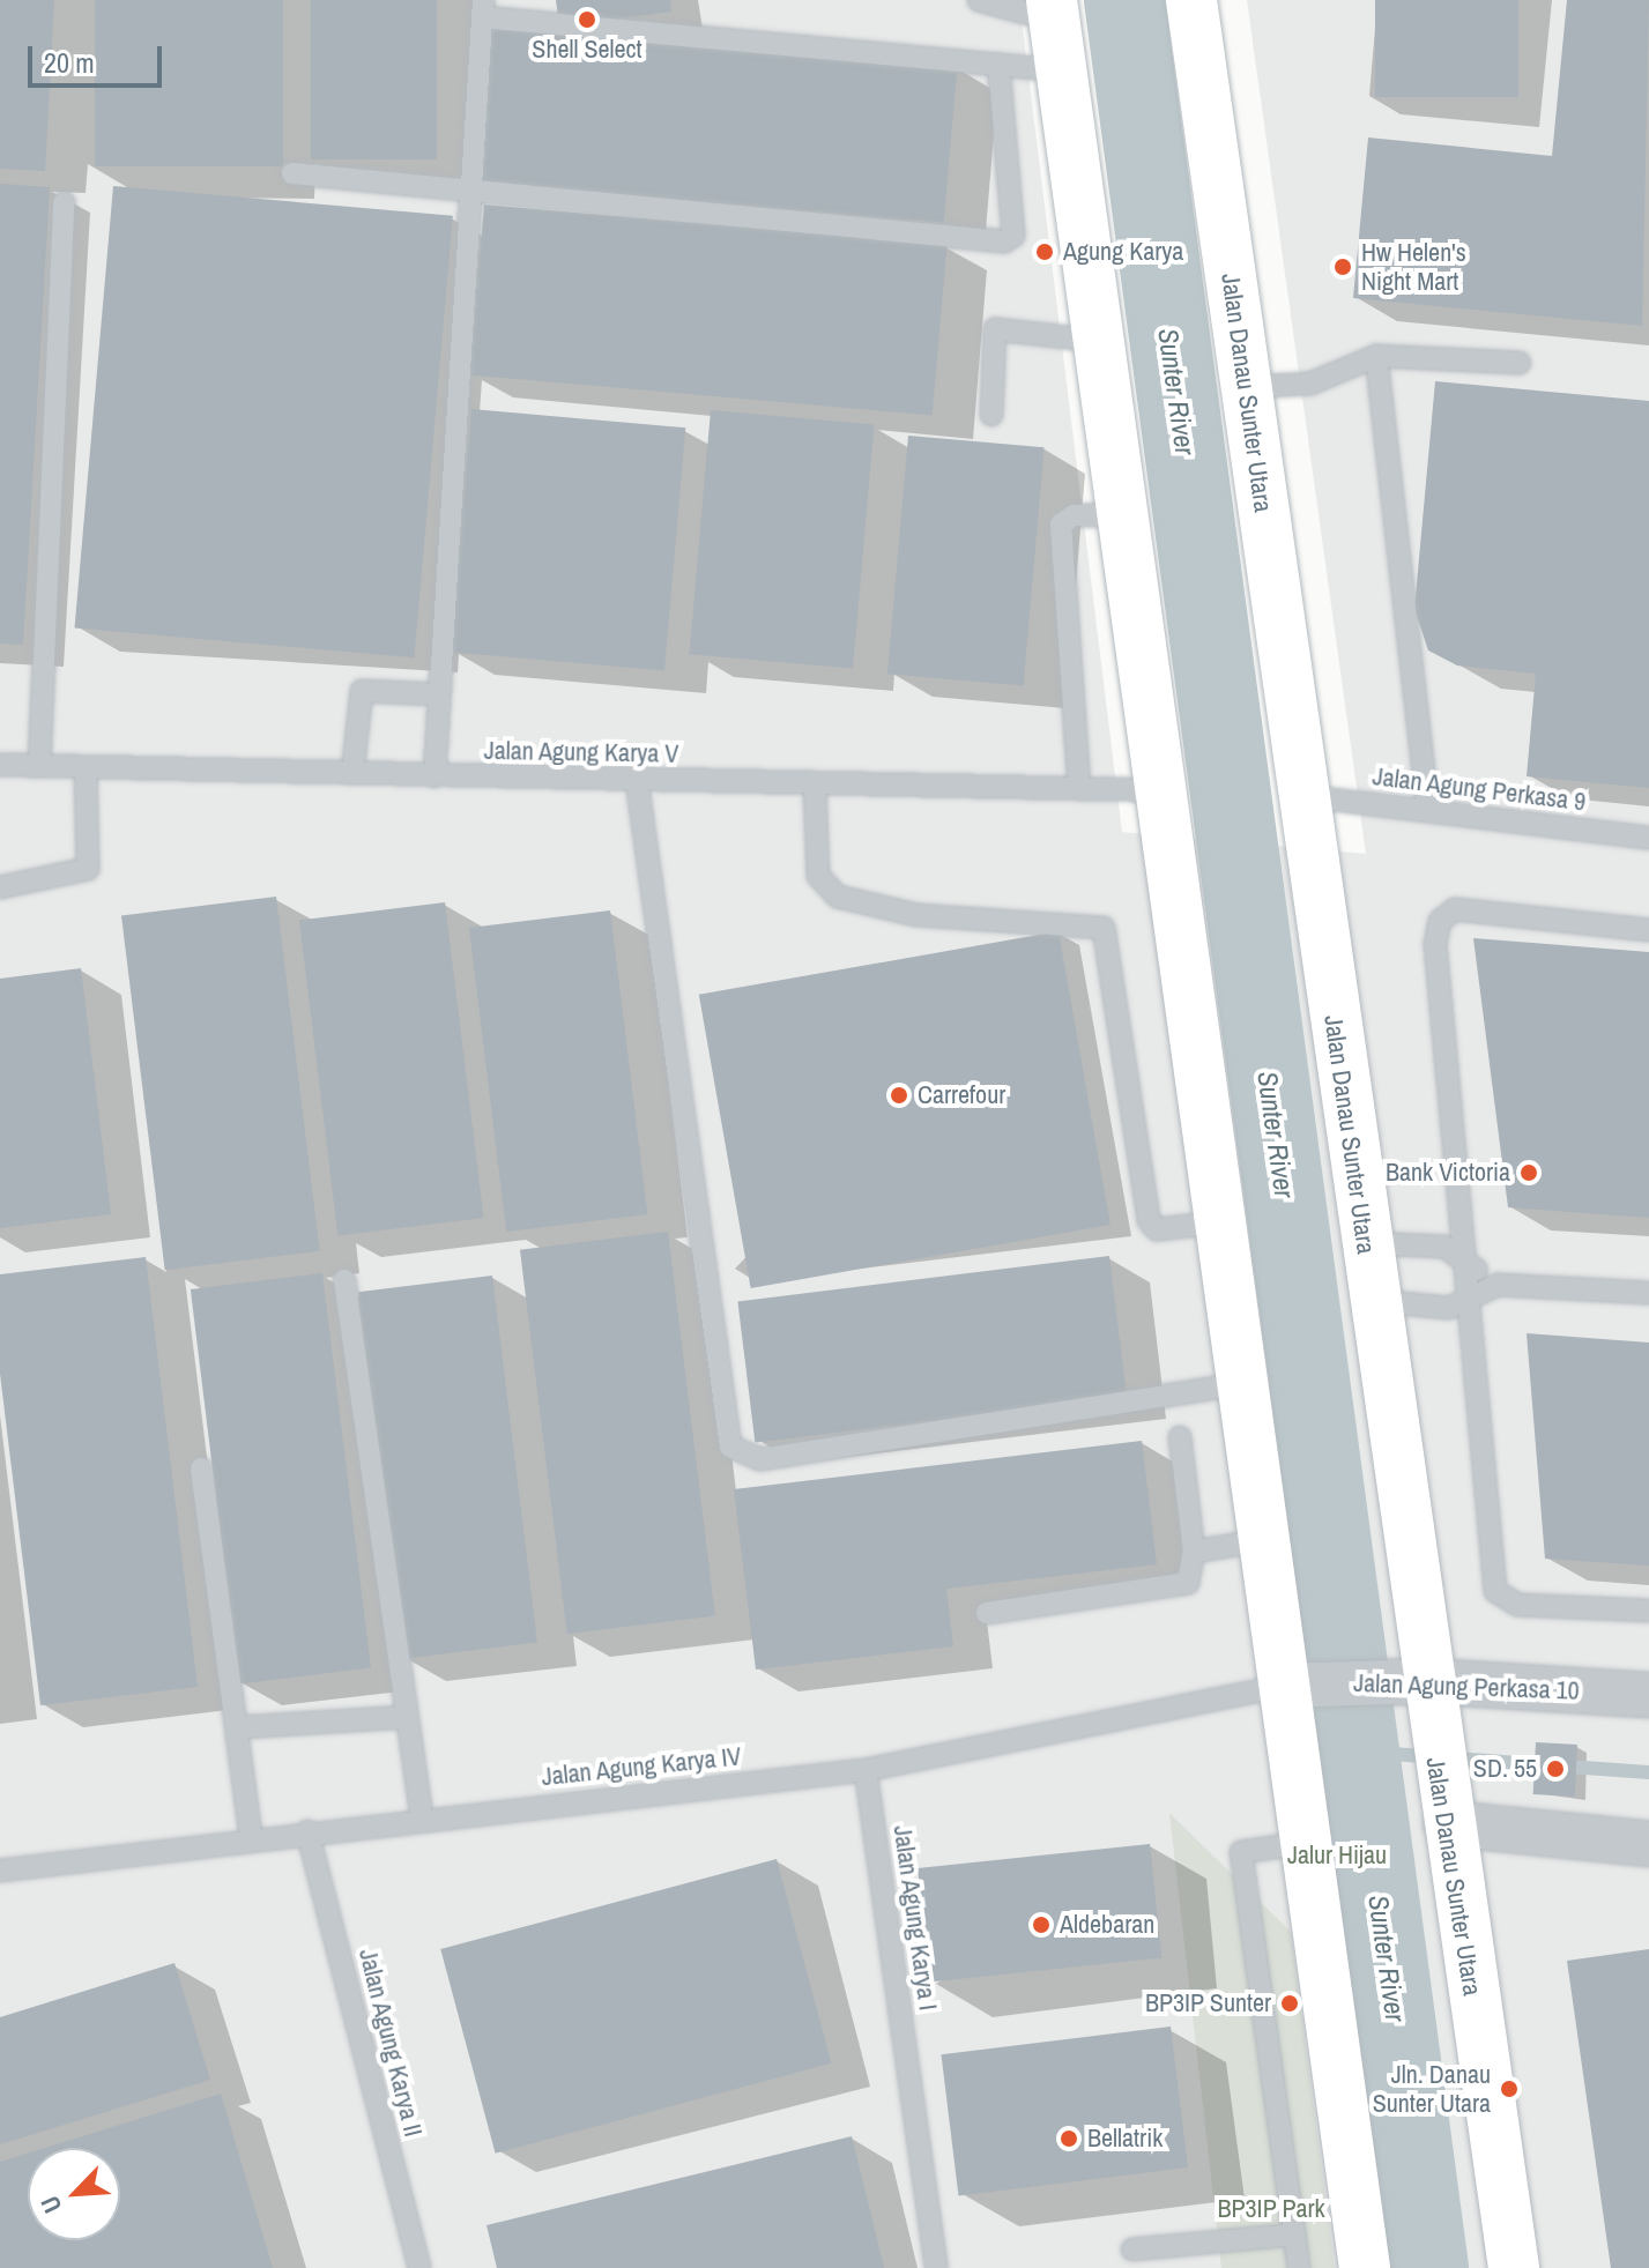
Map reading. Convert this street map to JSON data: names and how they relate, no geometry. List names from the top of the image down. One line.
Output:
{"streets":{"main road":["Jalan Danau Sunter Utara"],"street":["Jalan Agung Perkasa 10"],"lane":["Jalan Agung Karya V","Jalan Agung Perkasa 9","Jalan Agung Karya IV","Jalan Agung Karya I","Jalan Agung Karya II"]},"crossings":[["Jalan Danau Sunter Utara","Jalan Agung Perkasa 9"],["Jalan Danau Sunter Utara","Jalan Agung Perkasa 10"],["Jalan Agung Perkasa 10","Jalan Agung Karya IV"],["Jalan Agung Karya IV","Jalan Agung Karya I"],["Jalan Agung Karya IV","Jalan Agung Karya II"]],"water":["Sunter River"],"parks":["Jalur Hijau","BP3IP Park"],"places":["Shell Select","Agung Karya","Hw Helen's Night Mart","Carrefour","Bank Victoria","SD. 55","Aldebaran","BP3IP Sunter","Jln. Danau Sunter Utara","Bellatrik"],"scale_bar":"20 m","north":"bottom left"}
